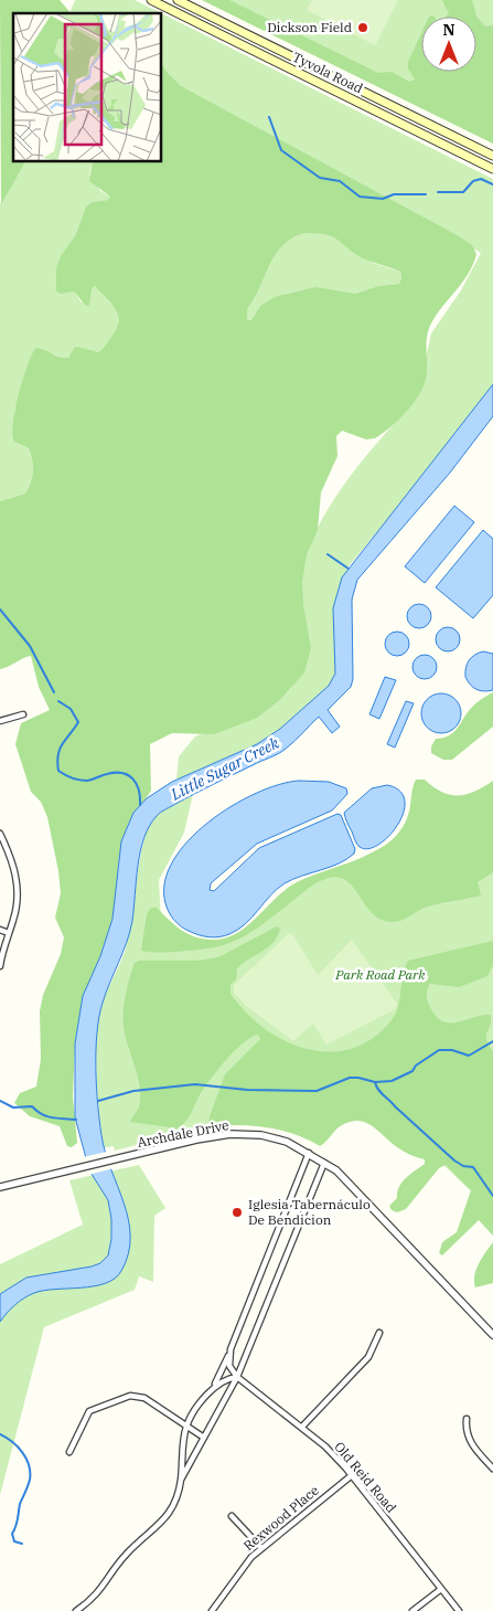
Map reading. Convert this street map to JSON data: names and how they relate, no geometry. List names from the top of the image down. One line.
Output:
{"streets":{"main road":["Tyvola Road"],"street":["Archdale Drive","Old Reid Road","Rexwood Place"]},"crossings":[["Old Reid Road","Rexwood Place"]],"water":["Little Sugar Creek"],"parks":["Park Road Park"],"places":["Dickson Field","Iglesia Tabernáculo De Bendicion"],"north":"top"}
